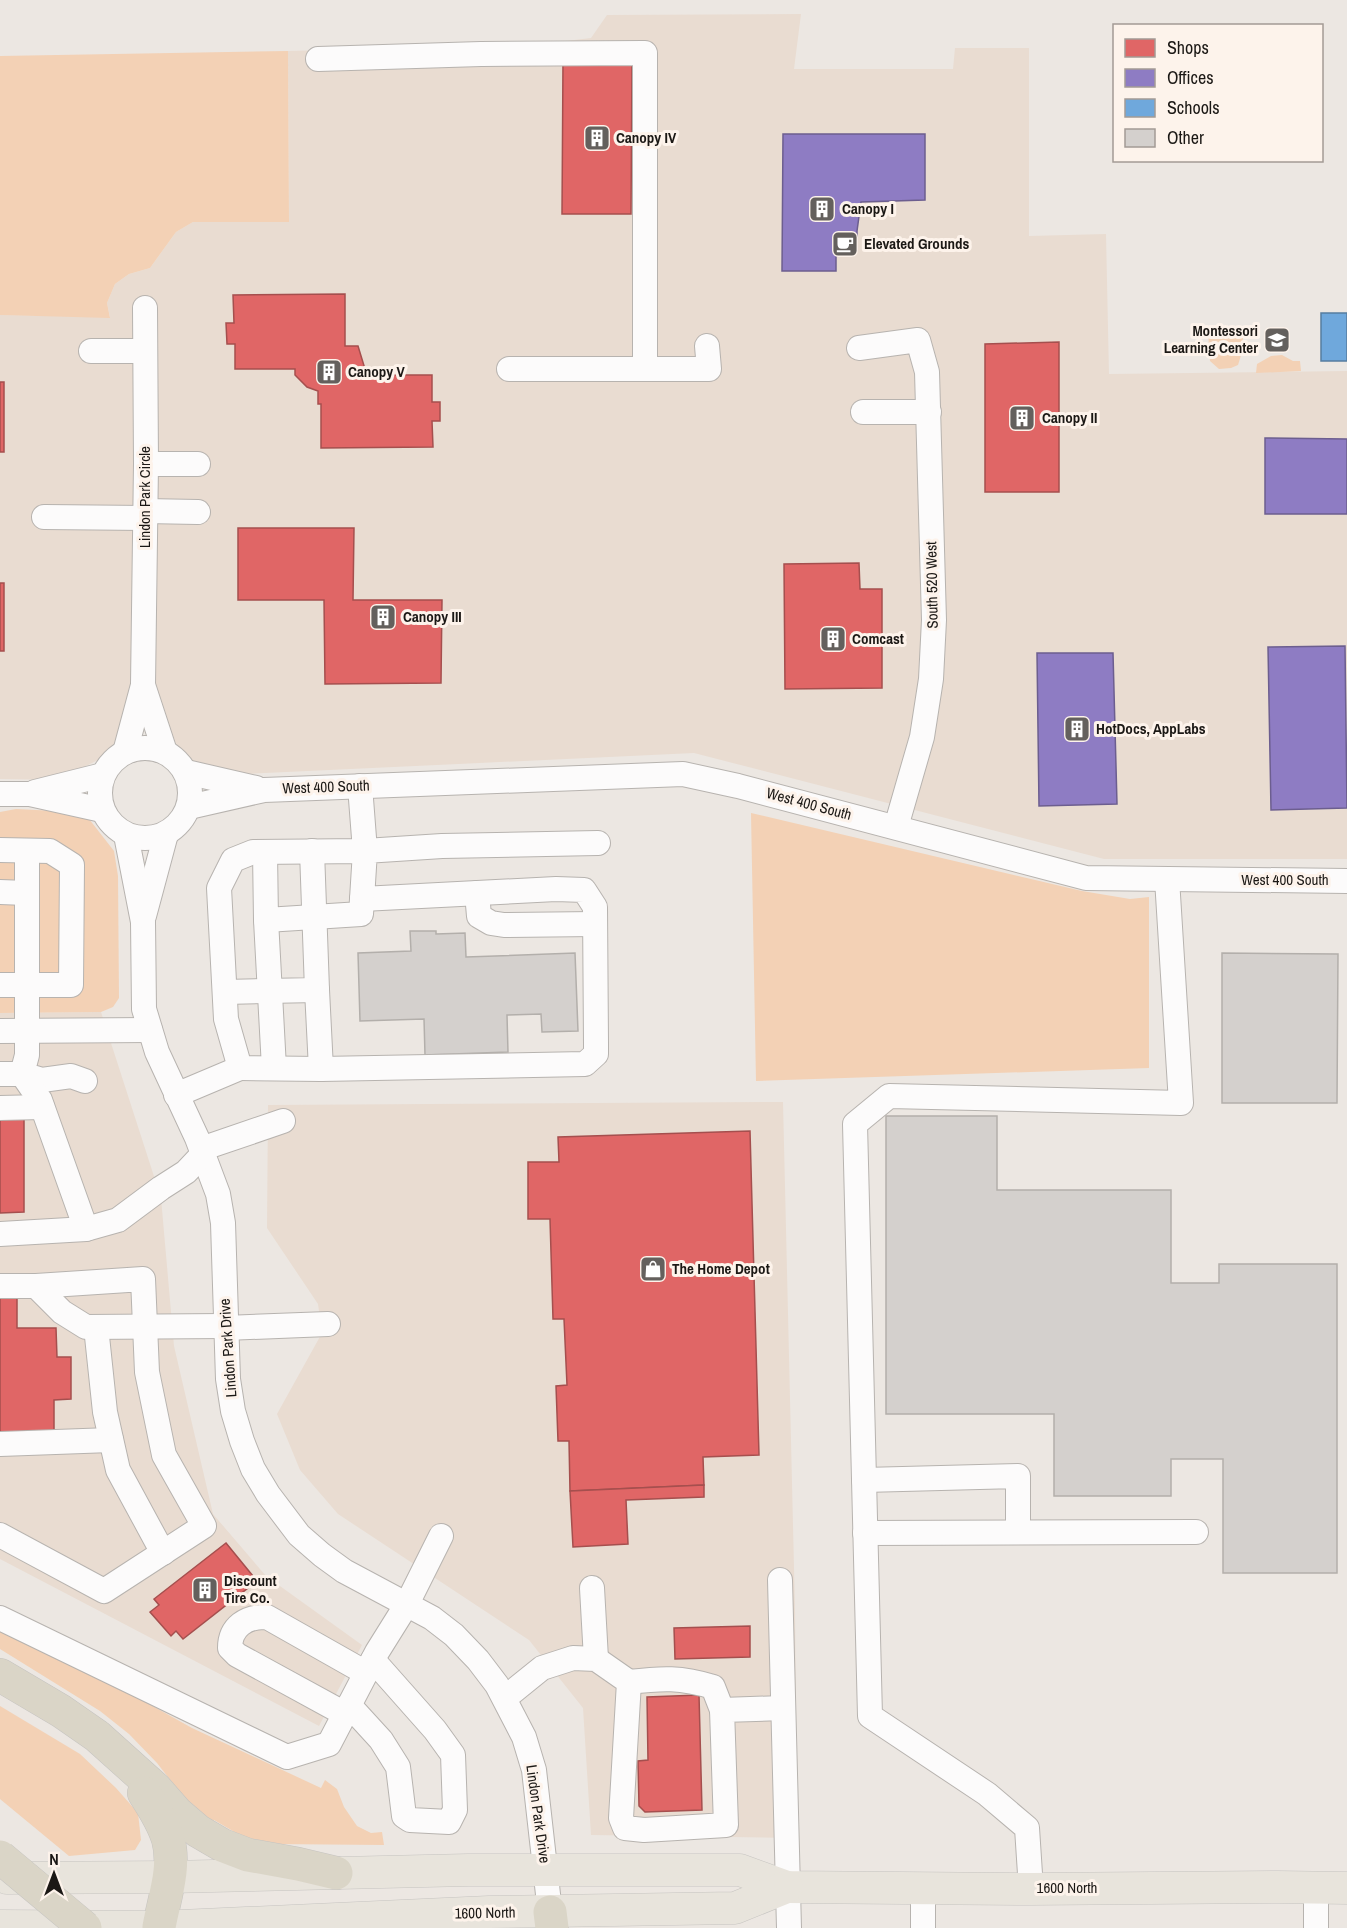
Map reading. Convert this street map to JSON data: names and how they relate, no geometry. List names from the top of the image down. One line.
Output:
{"streets":{"main road":["1600 North"],"street":["Lindon Park Circle","South 520 West","West 400 South","Lindon Park Drive"]},"crossings":[["South 520 West","West 400 South"],["West 400 South","Lindon Park Drive"],["Lindon Park Drive","1600 North"]],"places":{"building":["Canopy IV","Canopy I","Canopy V","Canopy II","Canopy III","Comcast","HotDocs, AppLabs","Discount Tire Co."],"cafe":["Elevated Grounds"],"school or university":["Montessori Learning Center"],"shop":["The Home Depot"]},"legend":["Shops","Offices","Schools","Other"],"north":"top"}
